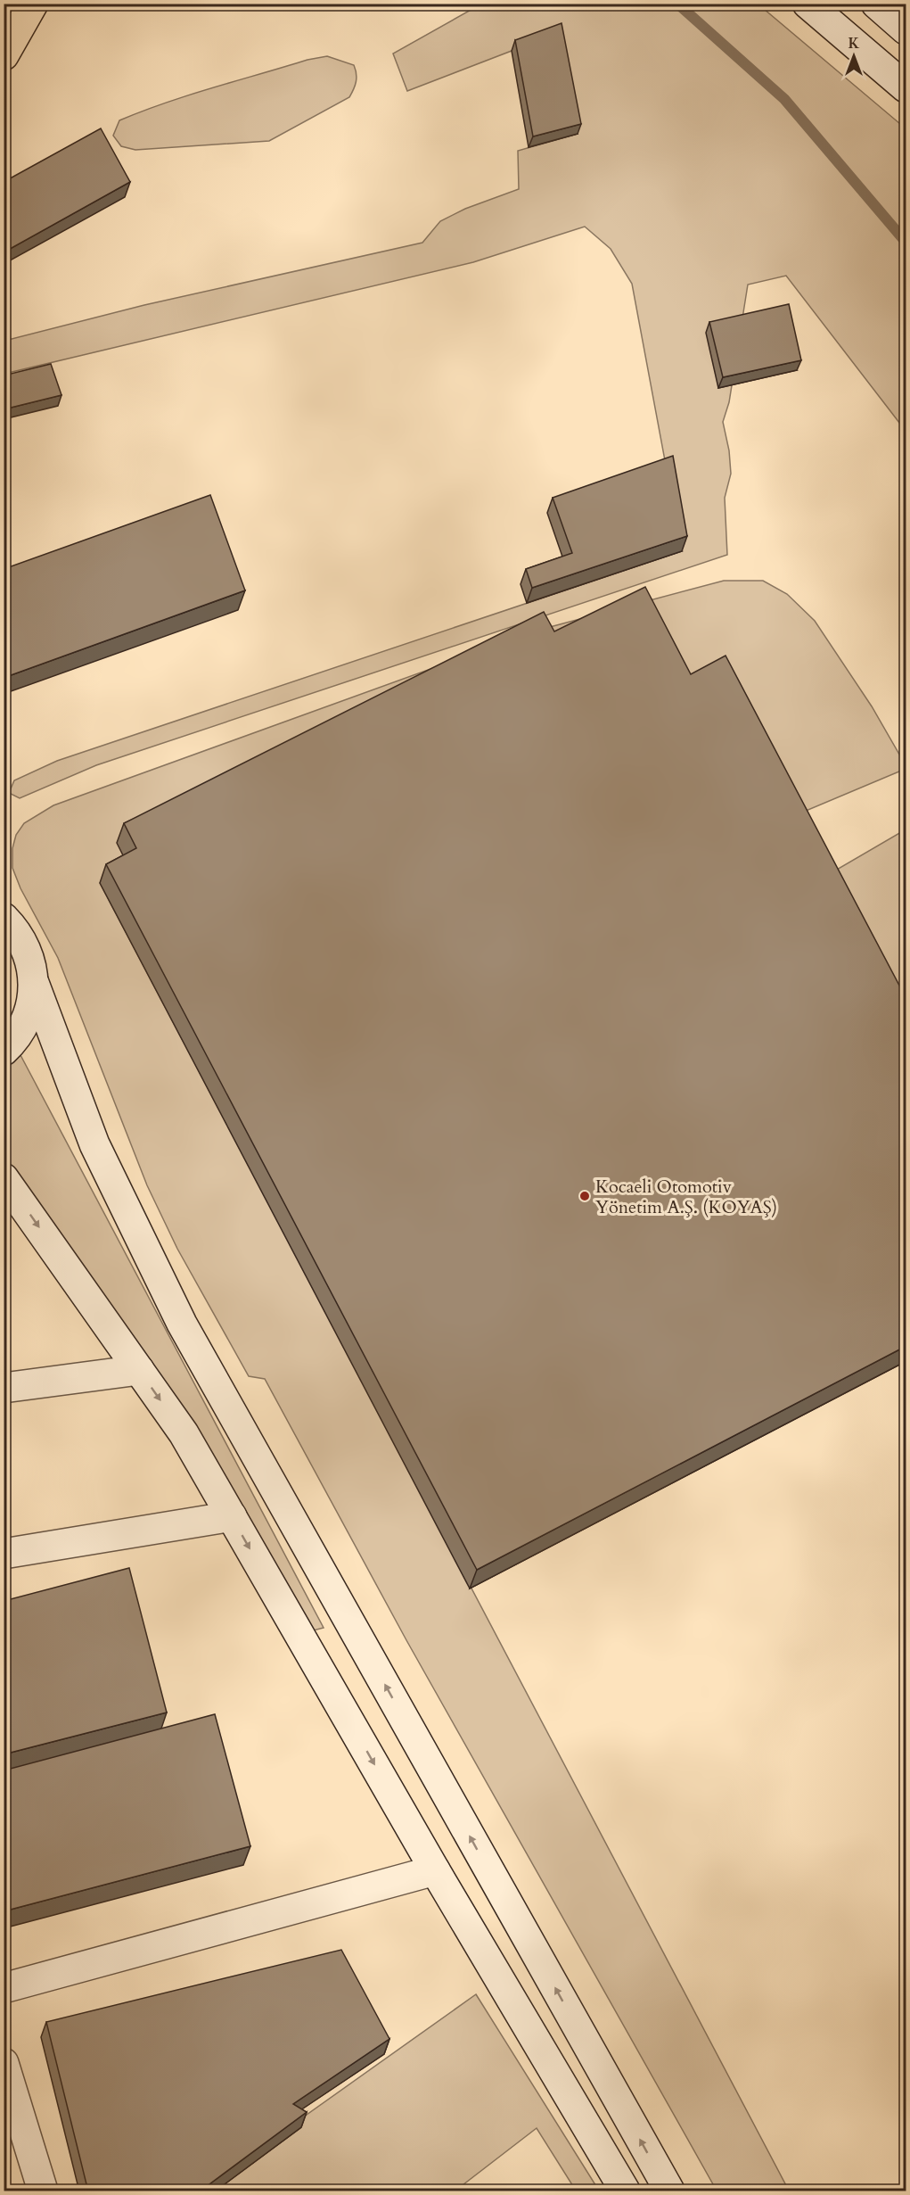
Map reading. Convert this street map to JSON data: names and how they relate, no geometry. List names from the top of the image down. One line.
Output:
{"places":["Kocaeli Otomotiv Yönetim A.Ş. (KOYAŞ)"],"north":"top"}
